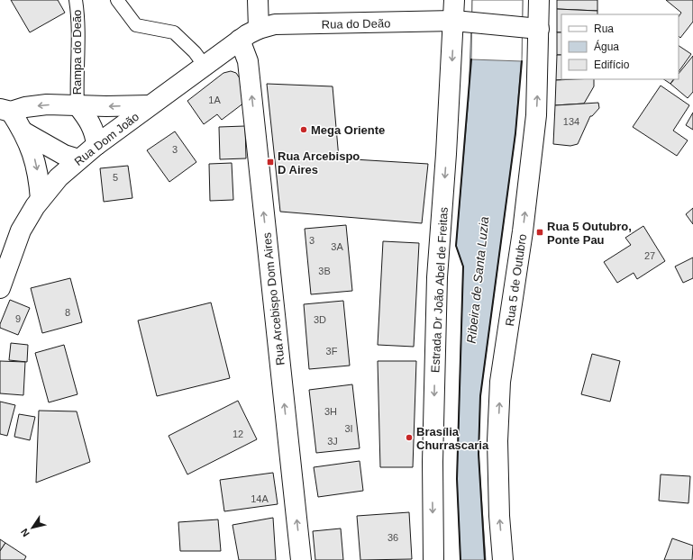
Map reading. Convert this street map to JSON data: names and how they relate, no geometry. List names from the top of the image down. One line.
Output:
{"streets":{"street":["Rua do Deão","Rua Dom João","Rua 5 de Outubro","Estrada Dr João Abel de Freitas","Rua Arcebispo Dom Aires"],"lane":["Rampa do Deão"]},"crossings":[["Rua do Deão","Rua Dom João"],["Rua do Deão","Rua 5 de Outubro"],["Rua do Deão","Estrada Dr João Abel de Freitas"],["Rua Dom João","Rua Arcebispo Dom Aires"]],"one_way":["Rua 5 de Outubro","Estrada Dr João Abel de Freitas","Rua Arcebispo Dom Aires"],"water":["Ribeira de Santa Luzia"],"places":{"other":["Mega Oriente","Brasília Churrascaria"],"transit":["Rua Arcebispo D Aires","Rua 5 Outubro, Ponte Pau"]},"house_numbers":["1A","134","3","5","3","3A","27","3B","8","9","3D","3F","3H","3I","12","3J","14A","36"],"legend":["Rua","Água","Edifício"],"north":"bottom left"}
